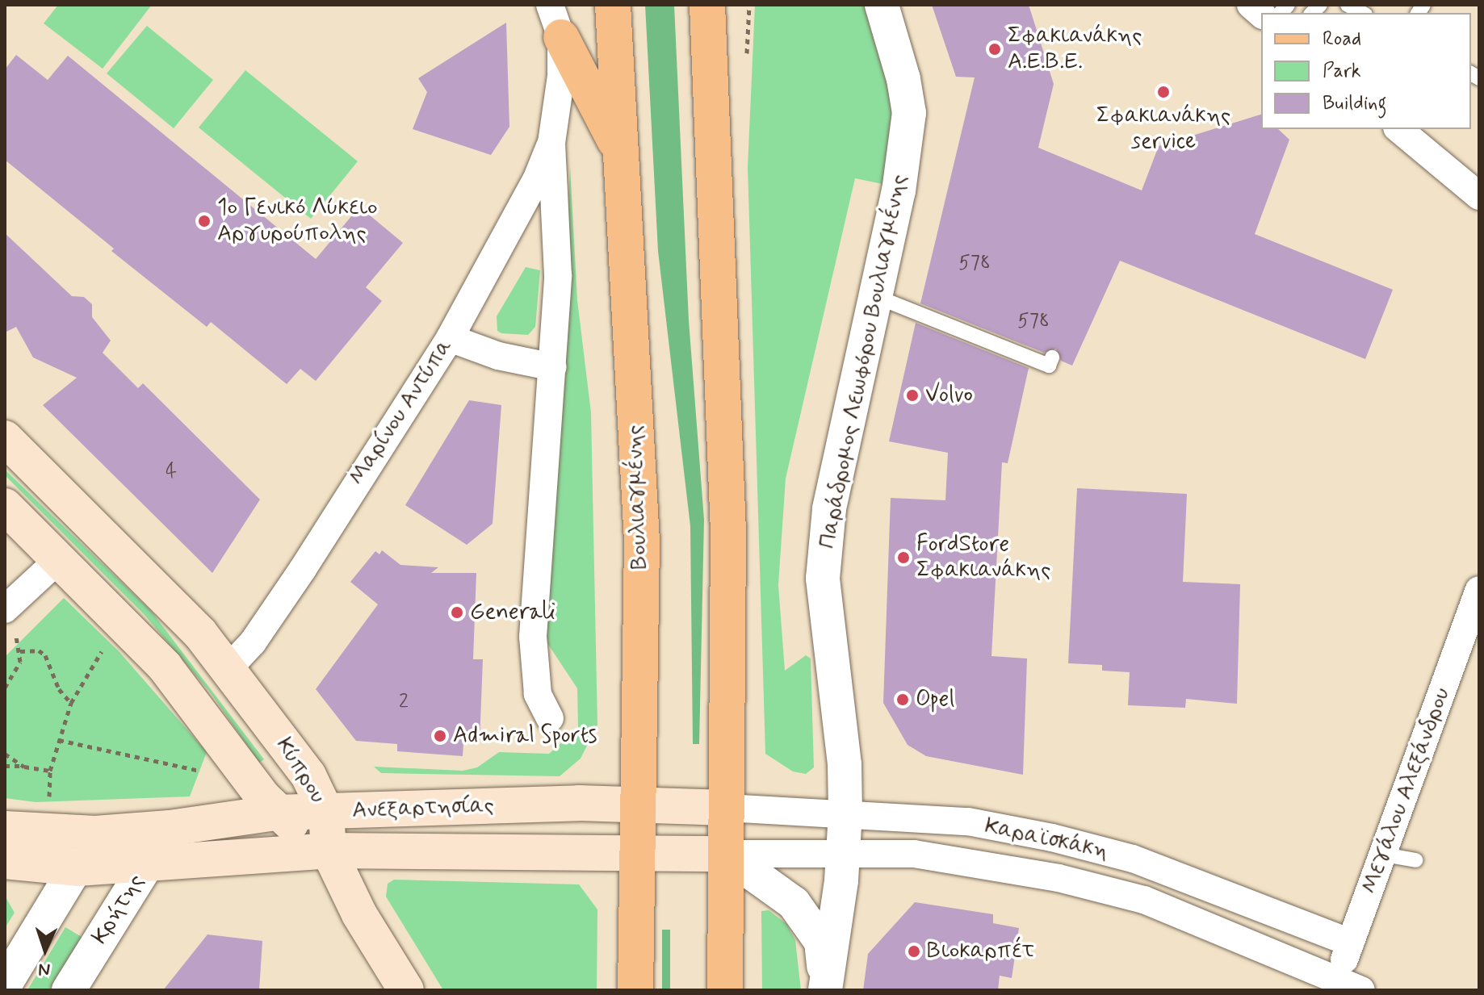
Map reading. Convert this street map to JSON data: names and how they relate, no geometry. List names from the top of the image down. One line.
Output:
{"streets":{"main road":["Βουλιαγμένης","Κύπρου","Ανεξαρτησίας"],"street":["Παράδρομος Λεωφόρου Βουλιαγμένης","Μαρίνου Αντύπα","Μεγάλου Αλεξάνδρου","Καραϊσκάκη","Κρήτης"]},"crossings":[["Παράδρομος Λεωφόρου Βουλιαγμένης","Καραϊσκάκη"],["Μαρίνου Αντύπα","Κύπρου"],["Βουλιαγμένης","Ανεξαρτησίας"],["Κύπρου","Ανεξαρτησίας"],["Μεγάλου Αλεξάνδρου","Καραϊσκάκη"],["Ανεξαρτησίας","Καραϊσκάκη"],["Ανεξαρτησίας","Κρήτης"]],"places":["Σφακιανάκης Α.Ε.Β.Ε.","Σφακιανάκης service","1ο Γενικό Λύκειο Αργυρούπολης","Volvo","FordStore Σφακιανάκης","Generali","Opel","Admiral Sports","Βιοκαρπέτ"],"house_numbers":["578","578","4","2"],"legend":["Road","Park","Building"],"north":"bottom"}
